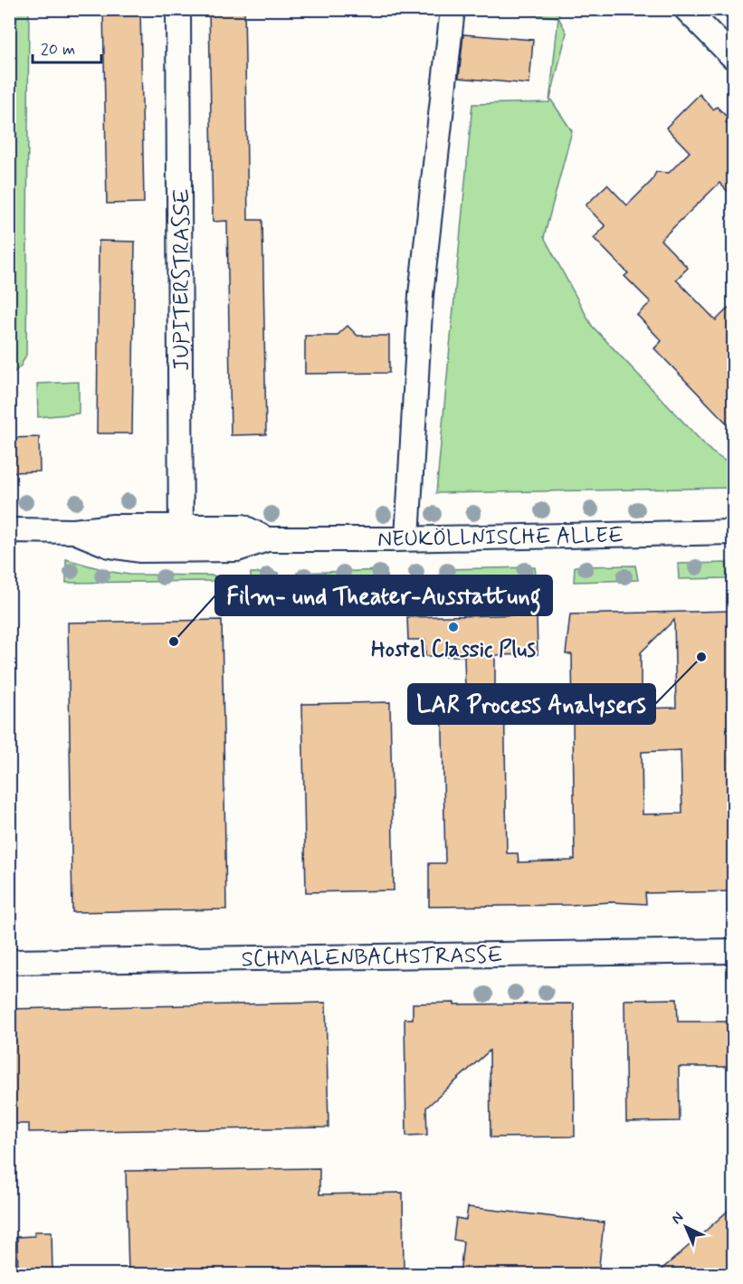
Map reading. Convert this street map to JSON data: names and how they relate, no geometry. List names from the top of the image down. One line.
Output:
{"streets":{"street":["JUPITERSTRASSE","NEUKÖLLNISCHE ALLEE","SCHMALENBACHSTRASSE"]},"crossings":[["JUPITERSTRASSE","NEUKÖLLNISCHE ALLEE"]],"places":["Hostel Classic Plus","Film- und Theater-Ausstattung","LAR Process Analysers"],"scale_bar":"20 m","north":"top left"}
